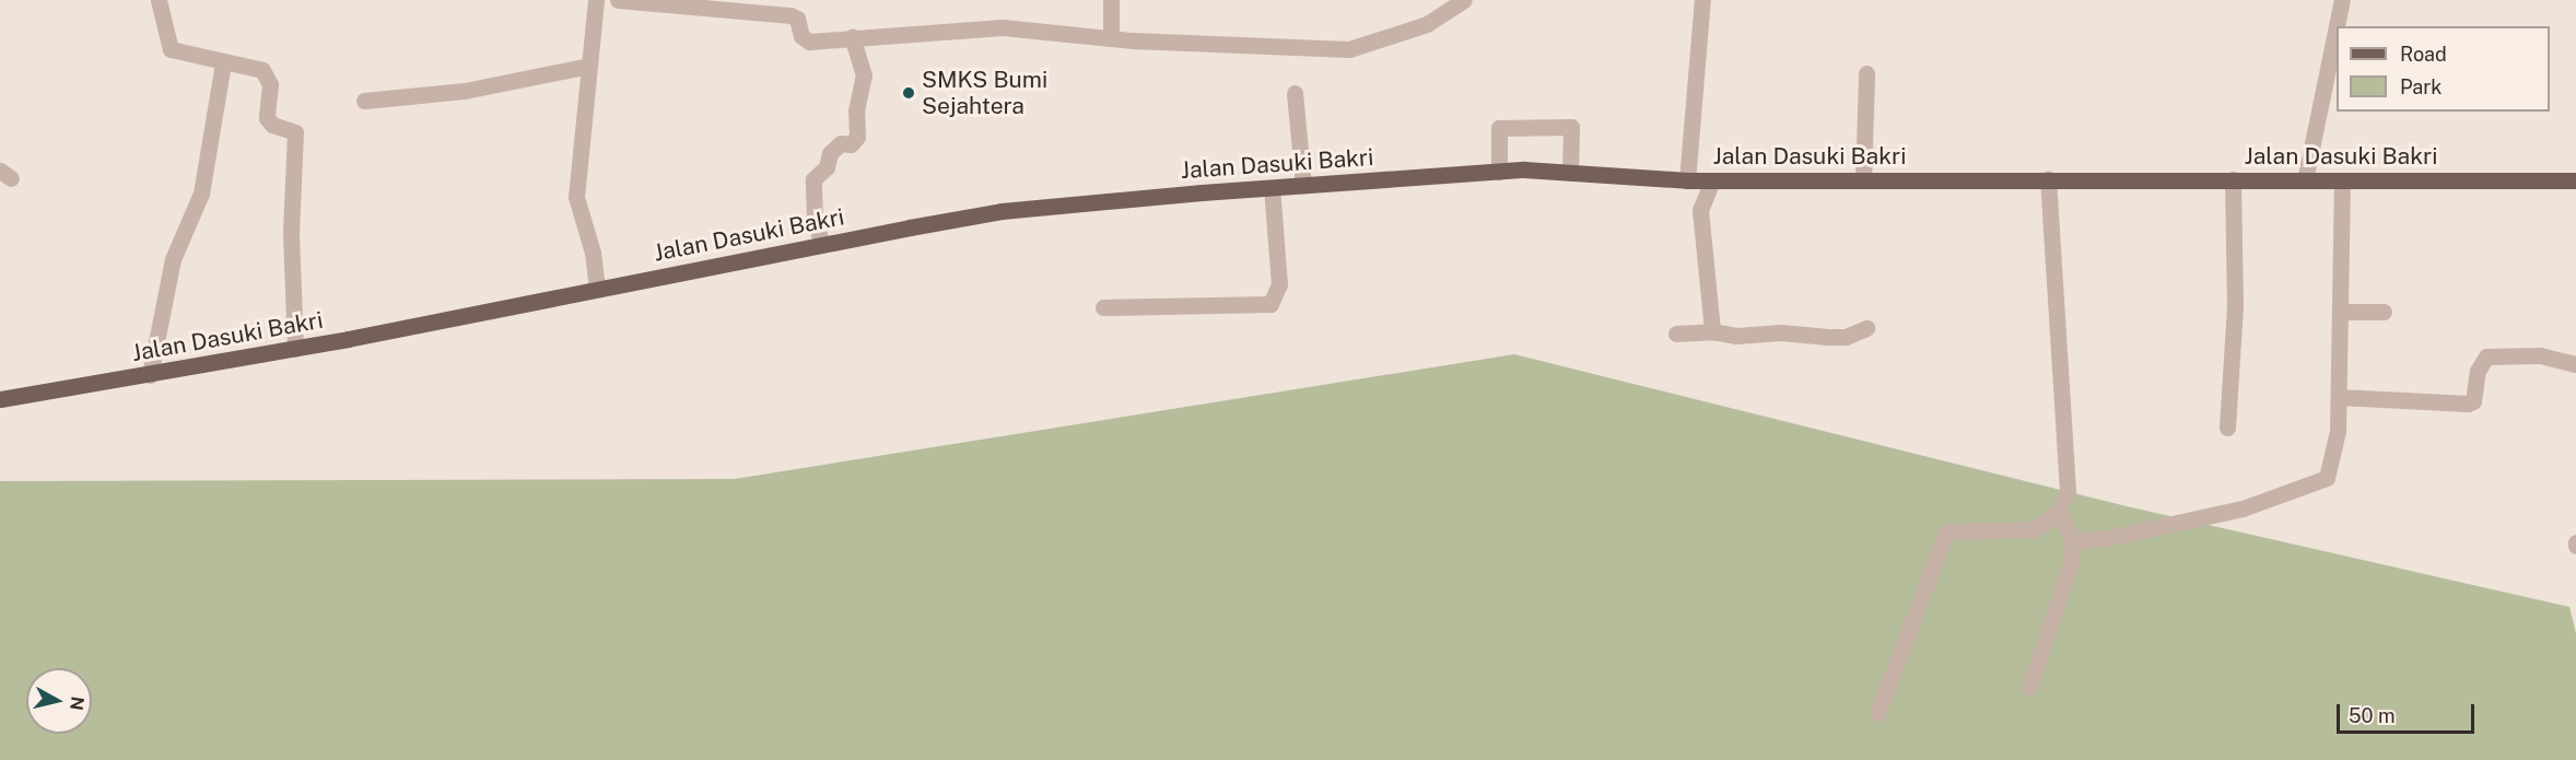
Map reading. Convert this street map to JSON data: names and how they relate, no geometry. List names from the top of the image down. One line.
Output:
{"streets":{"main road":["Jalan Dasuki Bakri"]},"places":["SMKS Bumi Sejahtera"],"legend":["Road","Park"],"scale_bar":"50 m","north":"right"}
